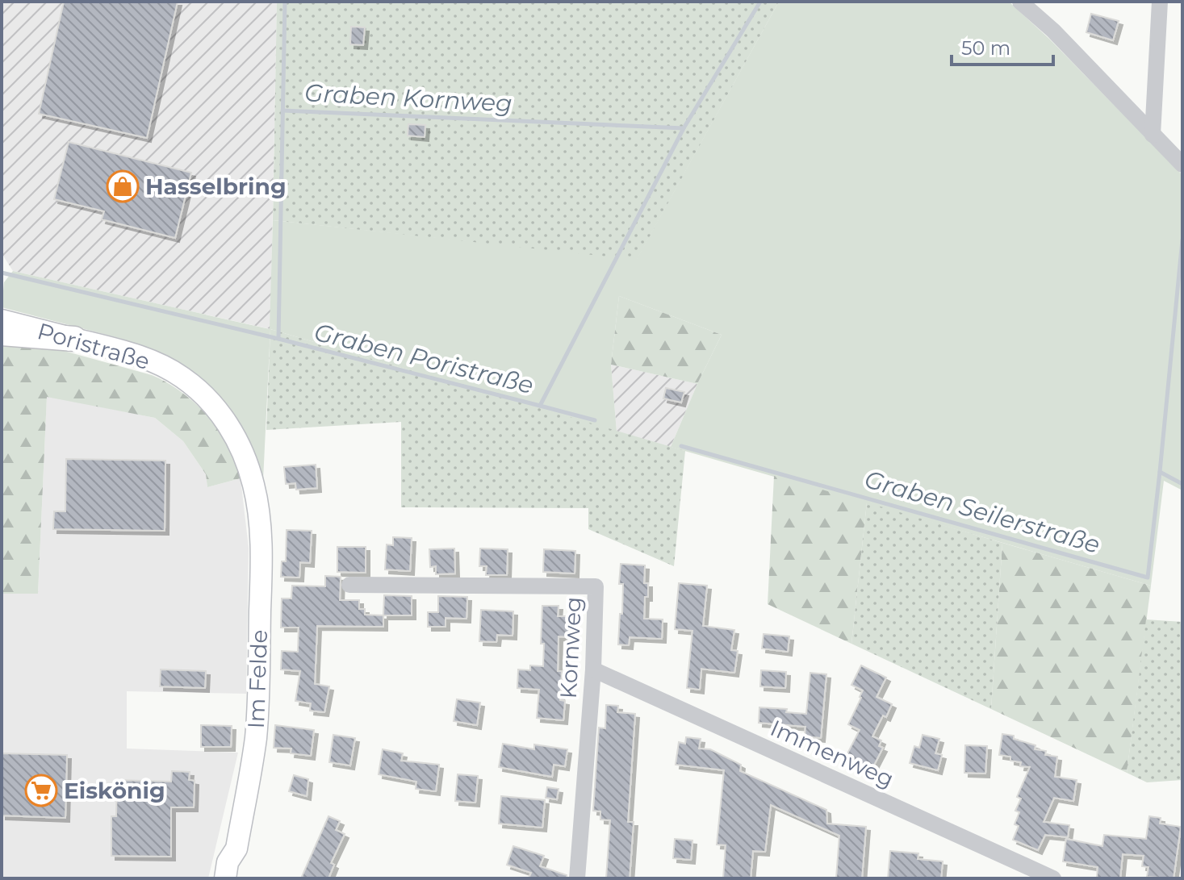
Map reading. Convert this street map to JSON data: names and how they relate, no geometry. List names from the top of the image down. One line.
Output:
{"streets":{"main road":["Poristraße","Im Felde"],"street":["Kornweg","Immenweg"]},"crossings":[["Poristraße","Im Felde"],["Kornweg","Immenweg"]],"water":["Graben Kornweg","Graben Poristraße","Graben Seilerstraße"],"places":{"shop":["Hasselbring"],"supermarket":["Eiskönig"]},"scale_bar":"50 m"}
